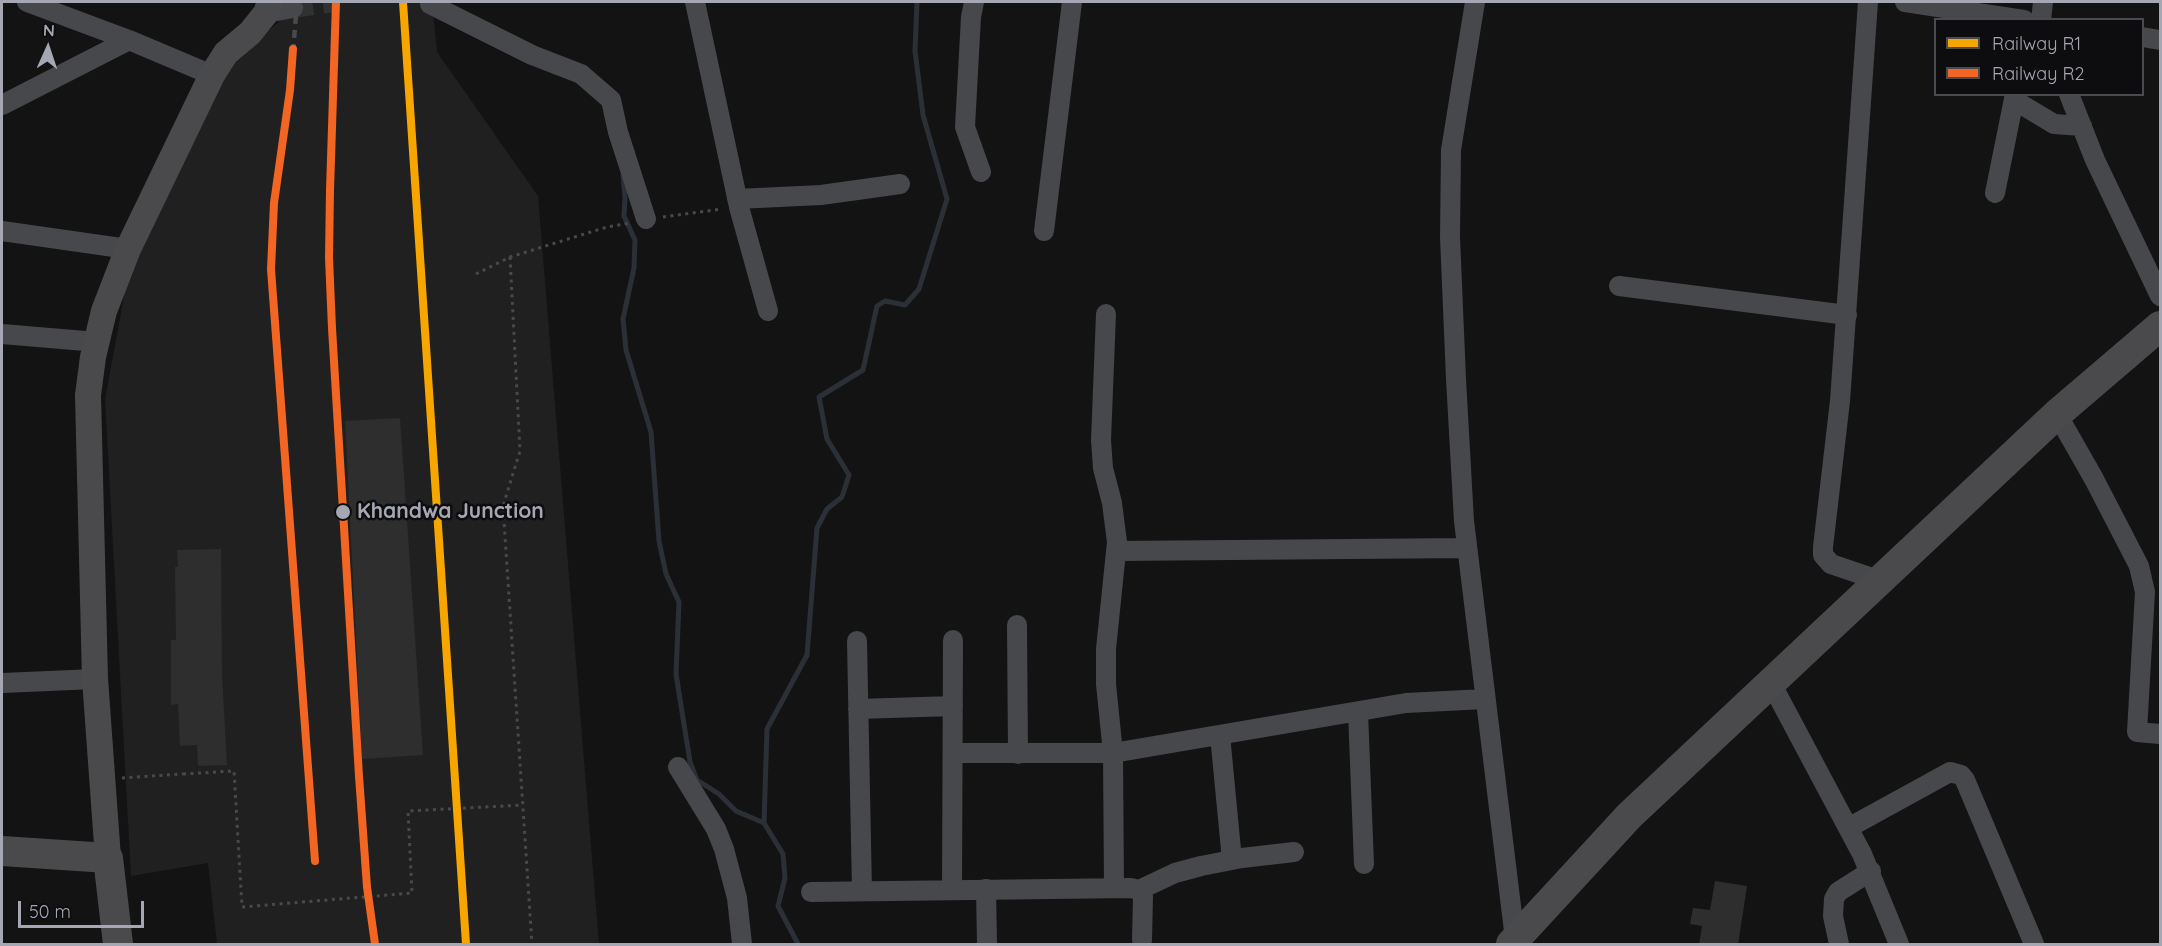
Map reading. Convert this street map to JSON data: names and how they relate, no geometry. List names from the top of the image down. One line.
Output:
{"places":["Khandwa Junction"],"lines":["rail line R1","rail line R2"],"legend":["Railway R1","Railway R2"],"scale_bar":"50 m","north":"top"}
